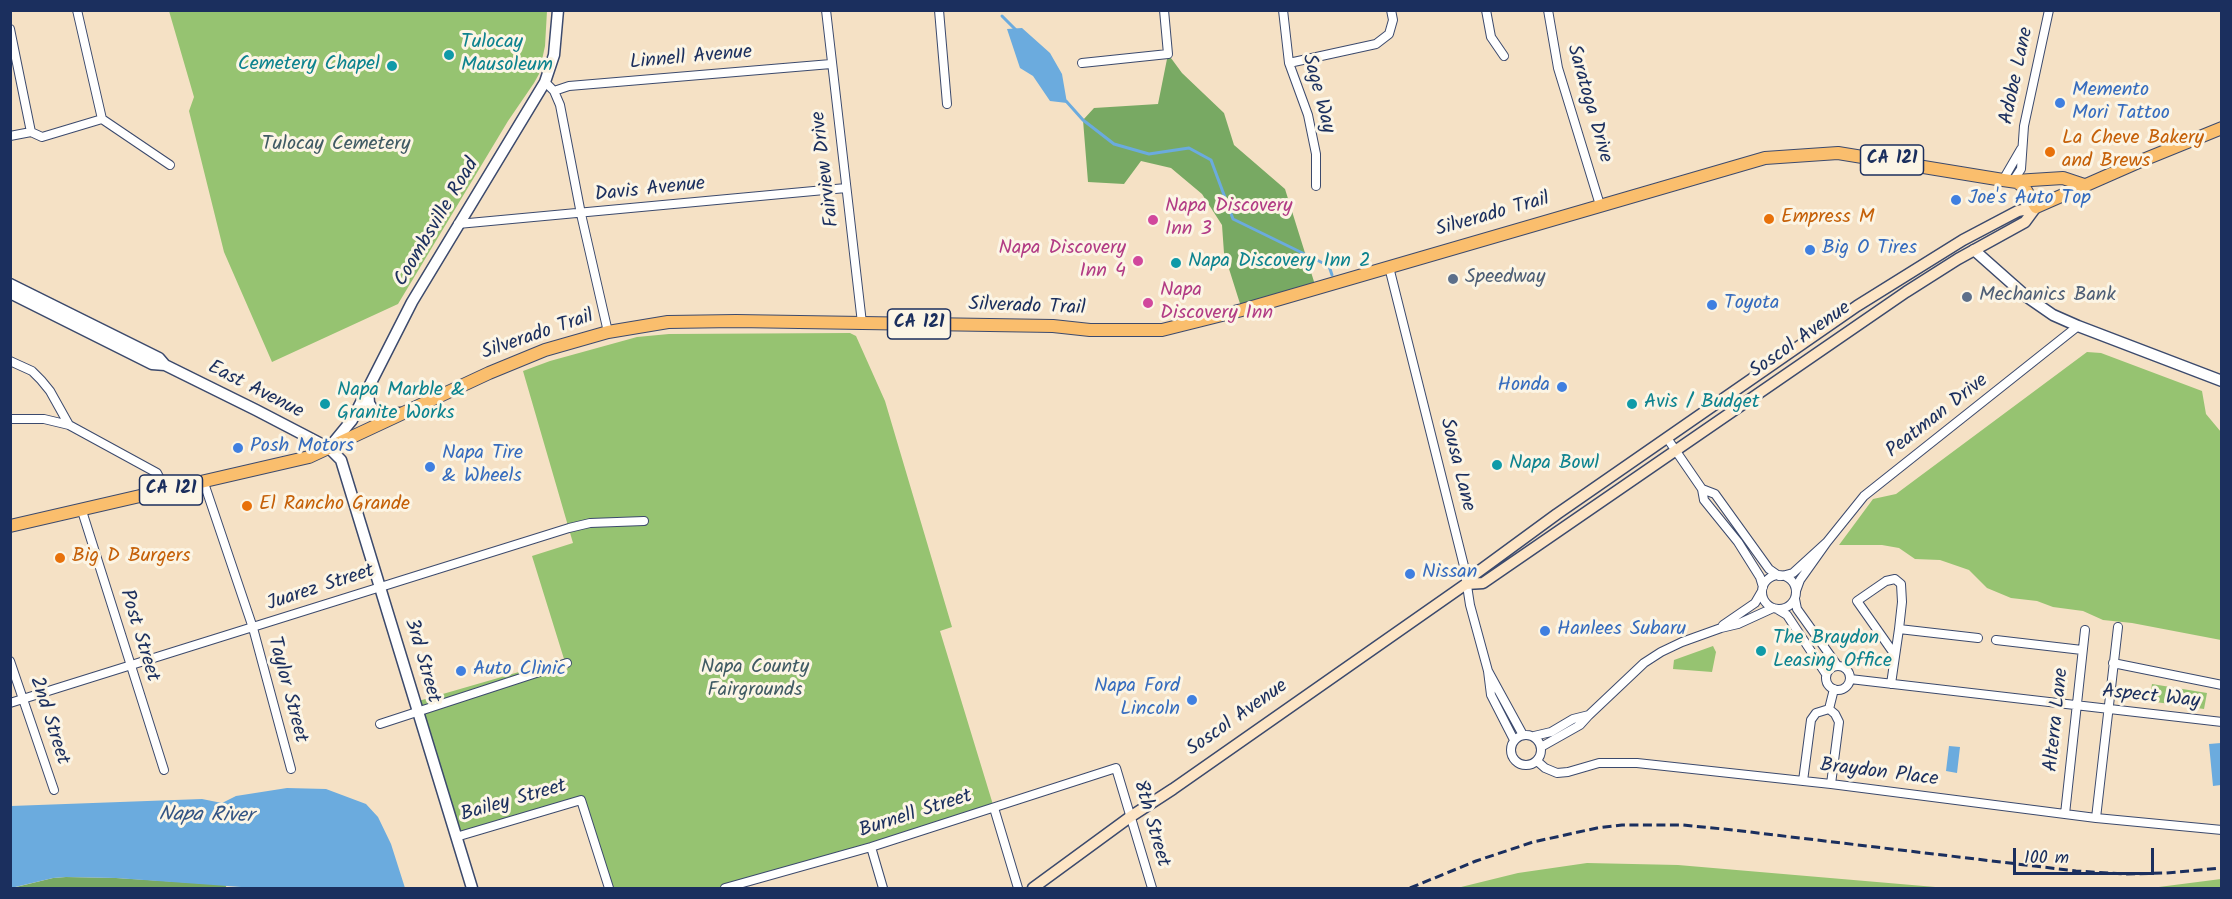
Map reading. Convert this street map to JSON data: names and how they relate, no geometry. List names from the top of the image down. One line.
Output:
{"streets":{"main road":["CA 121","Silverado Trail","Soscol Avenue"],"street":["Linnell Avenue","Adobe Lane","Sage Way","Saratoga Drive","Fairview Drive","Davis Avenue","Coombsville Road","East Avenue","Peatman Drive","Sousa Lane","Juarez Street","Post Street","3rd Street","Taylor Street","Aspect Way","Alterra Lane","2nd Street","Braydon Place","Bailey Street","Burnell Street","8th Street"]},"crossings":[["Linnell Avenue","Fairview Drive"],["Adobe Lane","Silverado Trail"],["Saratoga Drive","Silverado Trail"],["Fairview Drive","Davis Avenue"],["Fairview Drive","Silverado Trail"],["Davis Avenue","Coombsville Road"],["Silverado Trail","Coombsville Road"],["Silverado Trail","Soscol Avenue"],["Silverado Trail","East Avenue"],["Silverado Trail","Sousa Lane"],["Silverado Trail","Post Street"],["Silverado Trail","3rd Street"],["Silverado Trail","Taylor Street"],["Coombsville Road","East Avenue"],["Coombsville Road","3rd Street"],["Soscol Avenue","Sousa Lane"],["Soscol Avenue","8th Street"],["East Avenue","3rd Street"],["Peatman Drive","Sousa Lane"],["Peatman Drive","Braydon Place"],["Sousa Lane","Braydon Place"],["Juarez Street","Post Street"],["Juarez Street","3rd Street"],["Juarez Street","Taylor Street"],["Juarez Street","2nd Street"],["3rd Street","Bailey Street"],["Aspect Way","Alterra Lane"],["Alterra Lane","Braydon Place"],["Burnell Street","8th Street"]],"water":["Napa River"],"parks":["Tulocay Cemetery","Napa County Fairgrounds"],"places":["Tulocay Mausoleum","Cemetery Chapel","Memento Mori Tattoo","La Cheve Bakery and Brews","Joe's Auto Top","Empress M","Napa Discovery Inn 3","Big O Tires","Napa Discovery Inn 4","Napa Discovery Inn 2","Speedway","Mechanics Bank","Napa Discovery Inn","Toyota","Honda","Napa Marble & Granite Works","Avis / Budget","Posh Motors","Napa Bowl","Napa Tire & Wheels","El Rancho Grande","Big D Burgers","Nissan","Hanlees Subaru","The Braydon Leasing Office","Auto Clinic","Napa Ford Lincoln"],"scale_bar":"100 m"}
